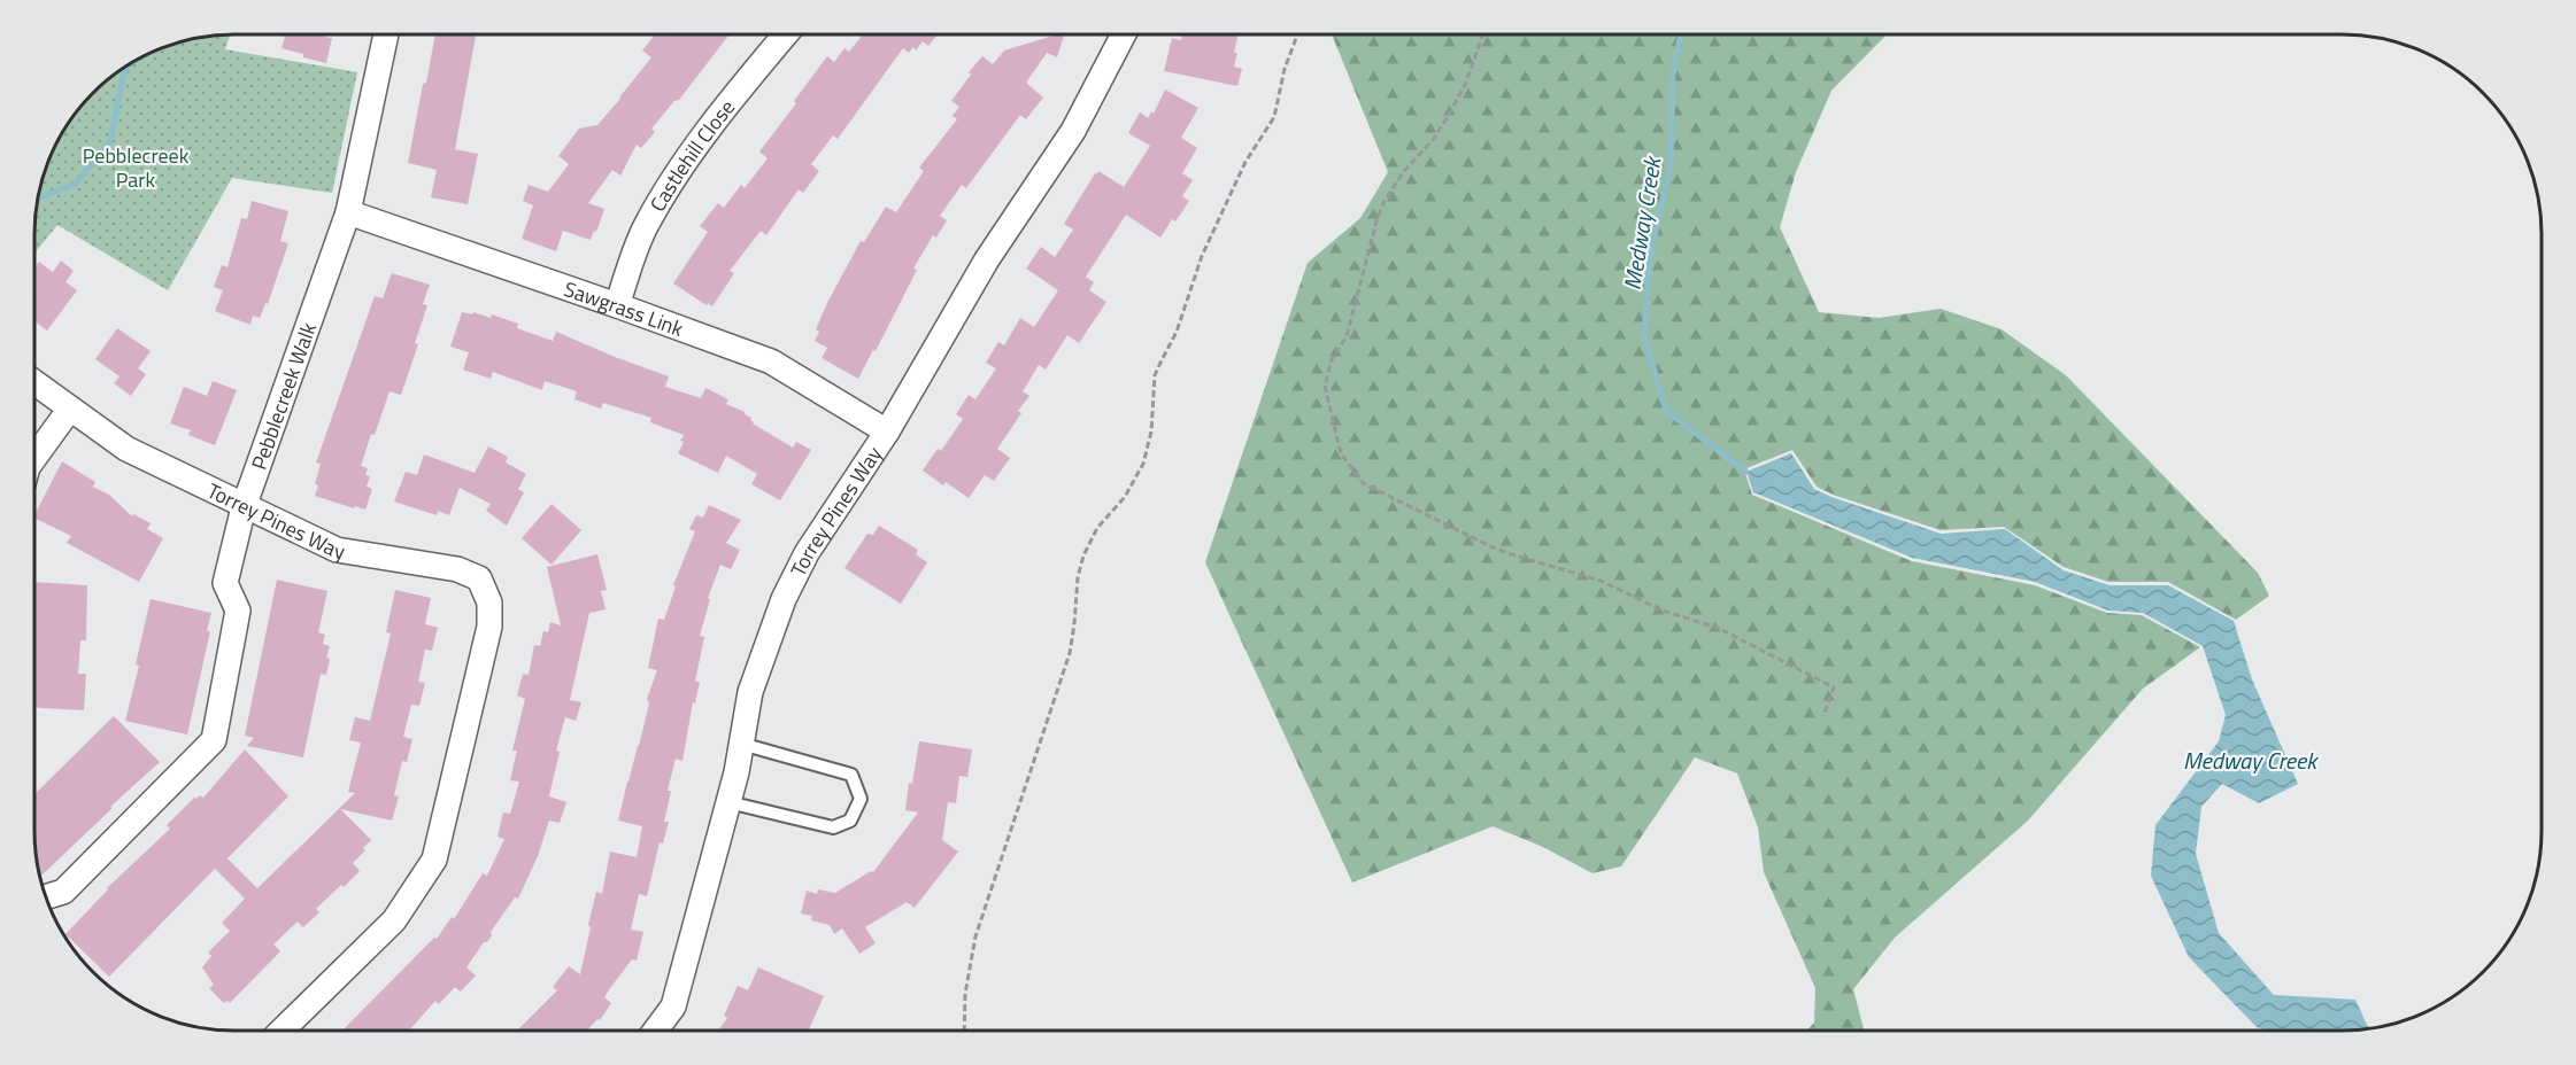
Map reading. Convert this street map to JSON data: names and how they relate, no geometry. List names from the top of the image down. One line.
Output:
{"streets":{"street":["Castlehill Close","Sawgrass Link","Pebblecreek Walk","Torrey Pines Way"]},"crossings":[["Castlehill Close","Sawgrass Link"],["Sawgrass Link","Pebblecreek Walk"],["Sawgrass Link","Torrey Pines Way"],["Pebblecreek Walk","Torrey Pines Way"]],"water":["Medway Creek"],"parks":["Pebblecreek Park"]}
